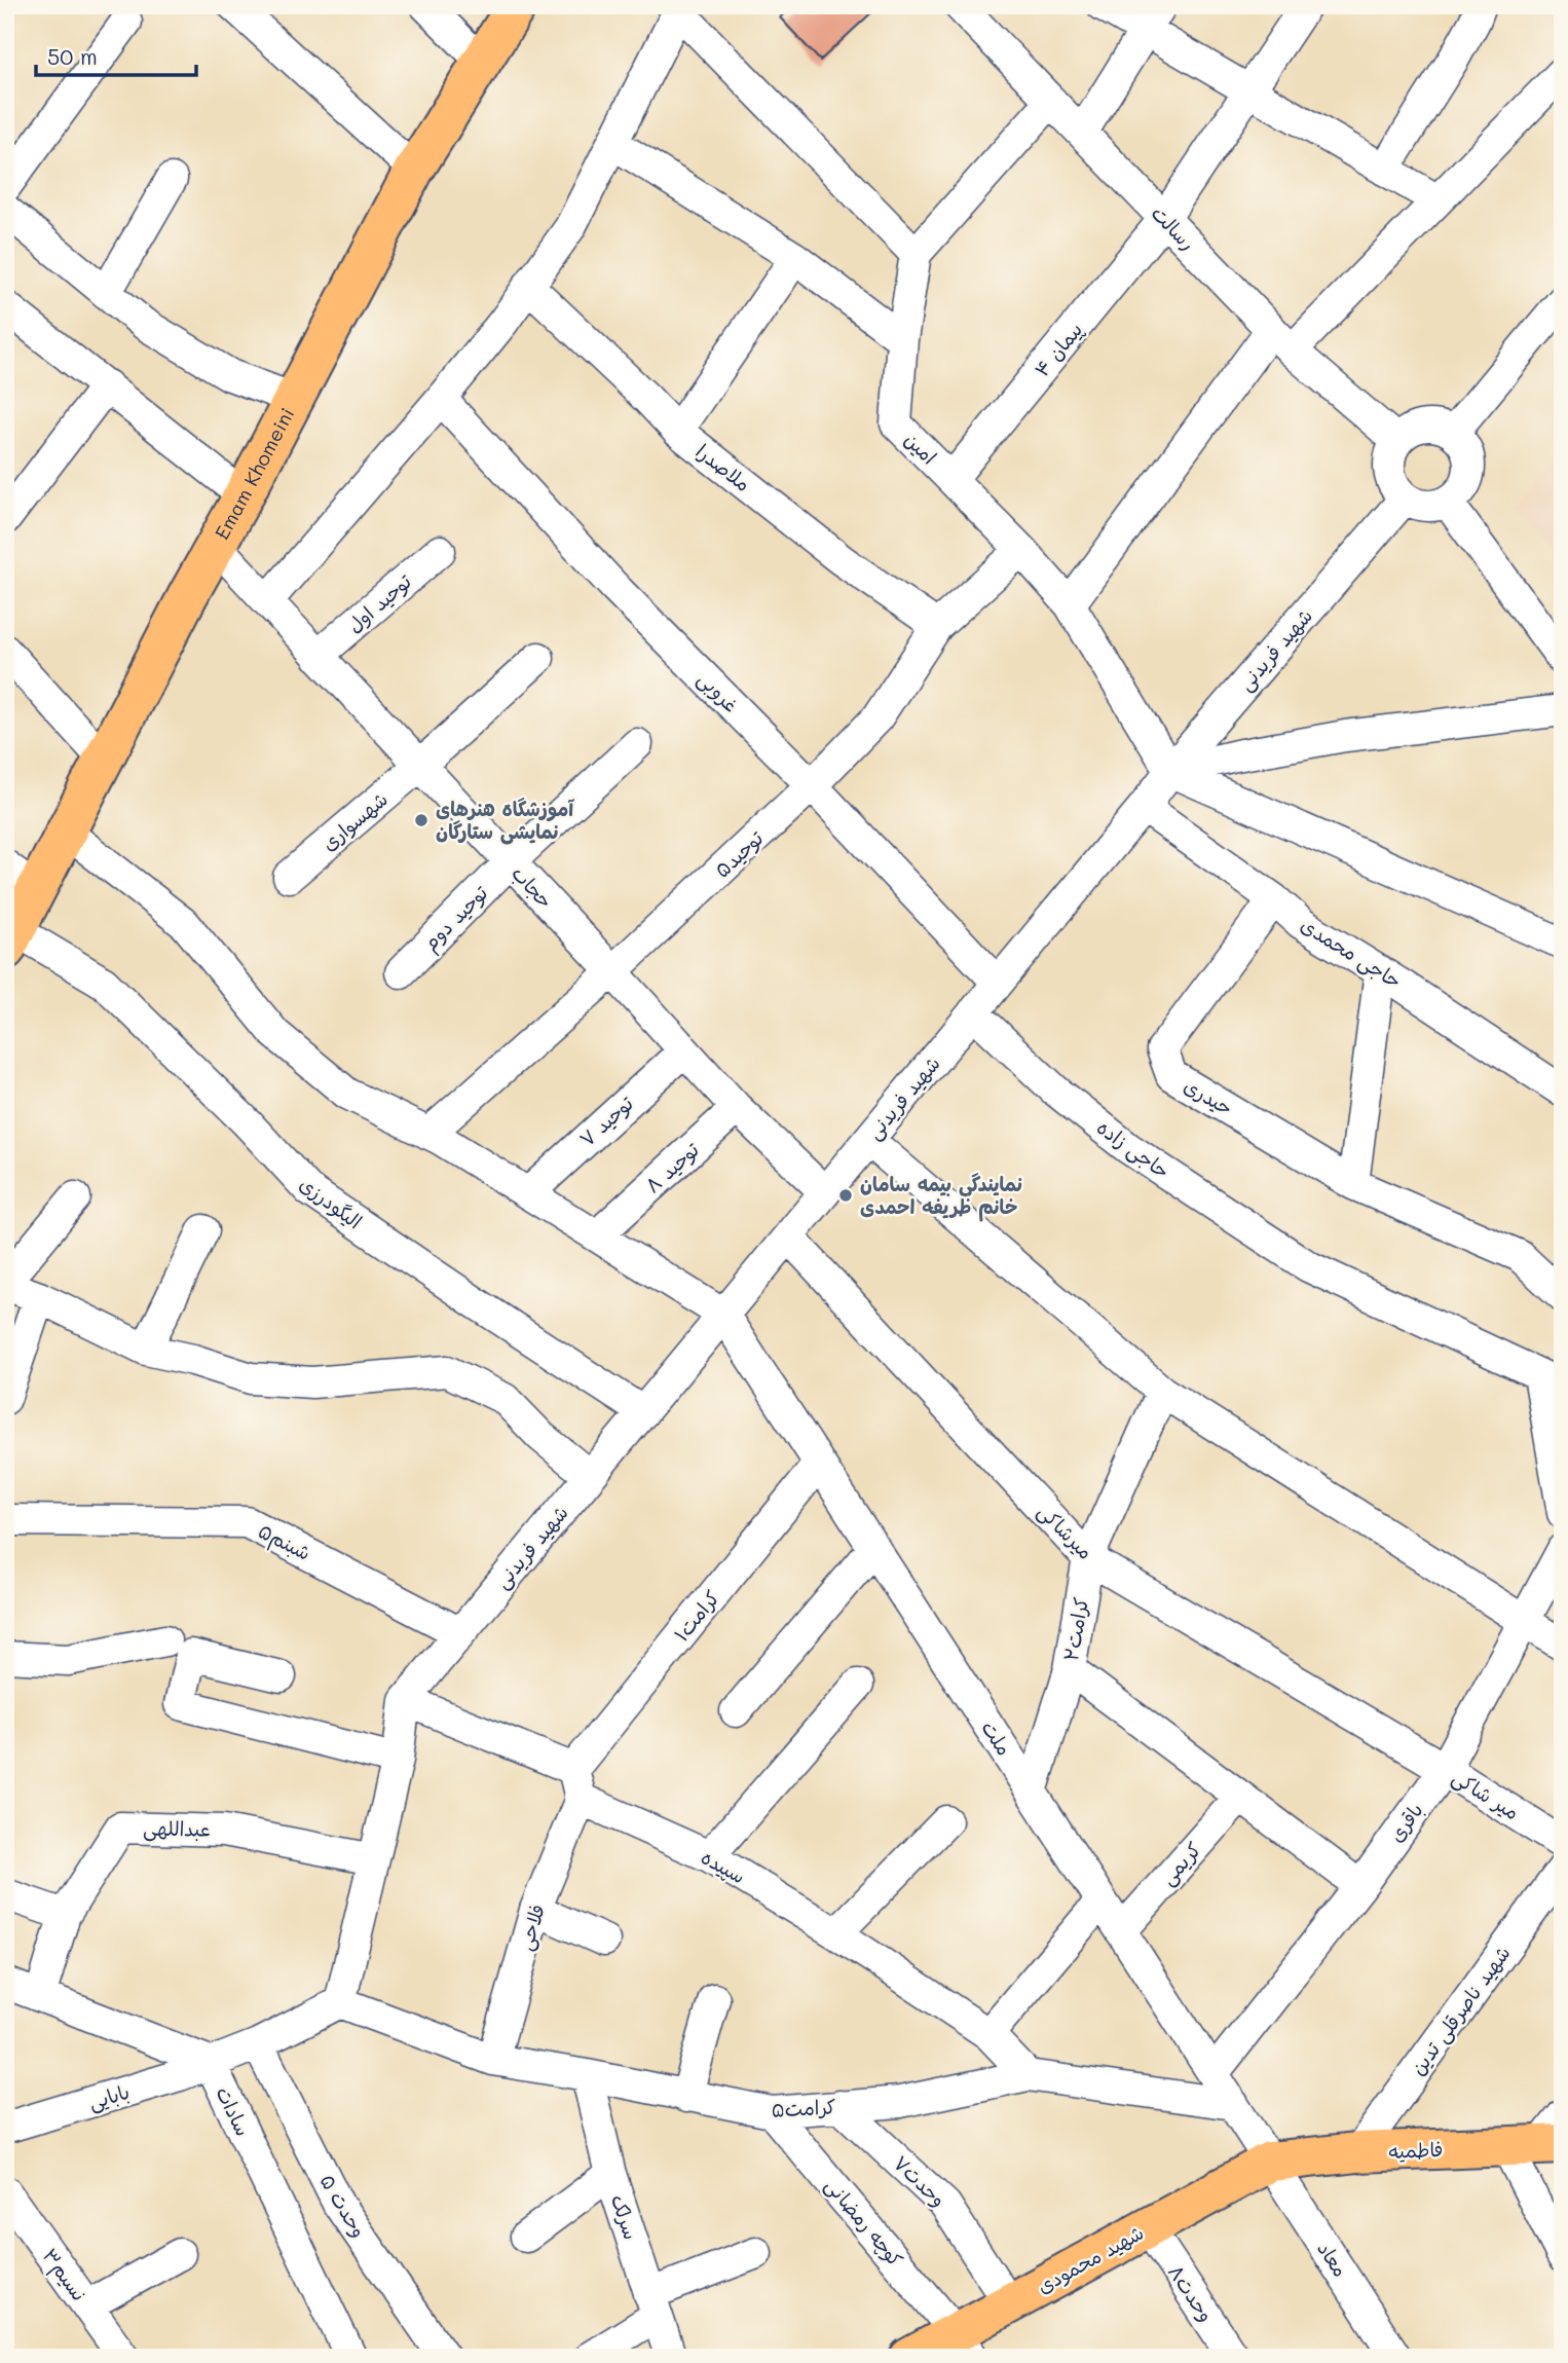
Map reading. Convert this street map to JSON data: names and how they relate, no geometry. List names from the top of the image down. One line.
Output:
{"streets":{"main road":["Emam Khomeini","فاطمیه","شهید محمودی"],"street":["رسالت","پیمان ۴","امین","ملاصدرا","توحید اول","شهید فریدنی","غروبی","شهسواری","توحید۵","حجاب","توحید دوم","حاجی محمدی","حیدری","توحید ۷","حاجی زاده","توحید ۸","الیگودرزی","میرشاکی","شبنم۵","کرامت۱","کرامت۲","ملت","میر شاکی","باقری","عبداللهی","کریمی","سپیده","فلاحی","شهید ناصرقلی تدین","بابایی","کرامت۵","سادات","۷وحدت","وحدت ۵","سرلک","کوچه رمضانی","معاد","نسیم۳","وحدت۸"]},"crossings":[["رسالت","پیمان ۴"],["رسالت","شهید فریدنی"],["پیمان ۴","امین"],["امین","شهید فریدنی"],["امین","توحید۵"],["ملاصدرا","توحید۵"],["Emam Khomeini","حجاب"],["Emam Khomeini","الیگودرزی"],["توحید اول","حجاب"],["شهید فریدنی","غروبی"],["شهید فریدنی","حجاب"],["شهید فریدنی","حاجی محمدی"],["شهید فریدنی","حاجی زاده"],["شهید فریدنی","الیگودرزی"],["شهید فریدنی","میرشاکی"],["شهید فریدنی","شبنم۵"],["شهید فریدنی","ملت"],["غروبی","توحید۵"],["شهسواری","حجاب"],["توحید۵","حجاب"],["حجاب","توحید دوم"],["حجاب","توحید ۷"],["حجاب","توحید ۸"],["حاجی محمدی","حیدری"],["میرشاکی","کرامت۲"],["میرشاکی","میر شاکی"],["میرشاکی","باقری"],["کرامت۱","ملت"],["کرامت۲","ملت"],["ملت","باقری"],["ملت","کریمی"],["ملت","کرامت۵"],["ملت","فاطمیه"],["ملت","شهید محمودی"],["ملت","معاد"],["میر شاکی","باقری"],["عبداللهی","سادات"],["سپیده","فلاحی"],["سپیده","کرامت۵"],["فلاحی","کرامت۵"],["شهید ناصرقلی تدین","فاطمیه"],["بابایی","کرامت۵"],["بابایی","سادات"],["بابایی","وحدت ۵"],["کرامت۵","۷وحدت"],["کرامت۵","سرلک"],["کرامت۵","کوچه رمضانی"],["فاطمیه","شهید محمودی"],["فاطمیه","معاد"],["۷وحدت","شهید محمودی"],["کوچه رمضانی","شهید محمودی"],["شهید محمودی","معاد"],["شهید محمودی","وحدت۸"]],"places":["آموزشگاه هنرهای نمایشی ستارگان","نمایندگی بیمه سامان خانم ظریفه احمدی"],"scale_bar":"50 m"}
